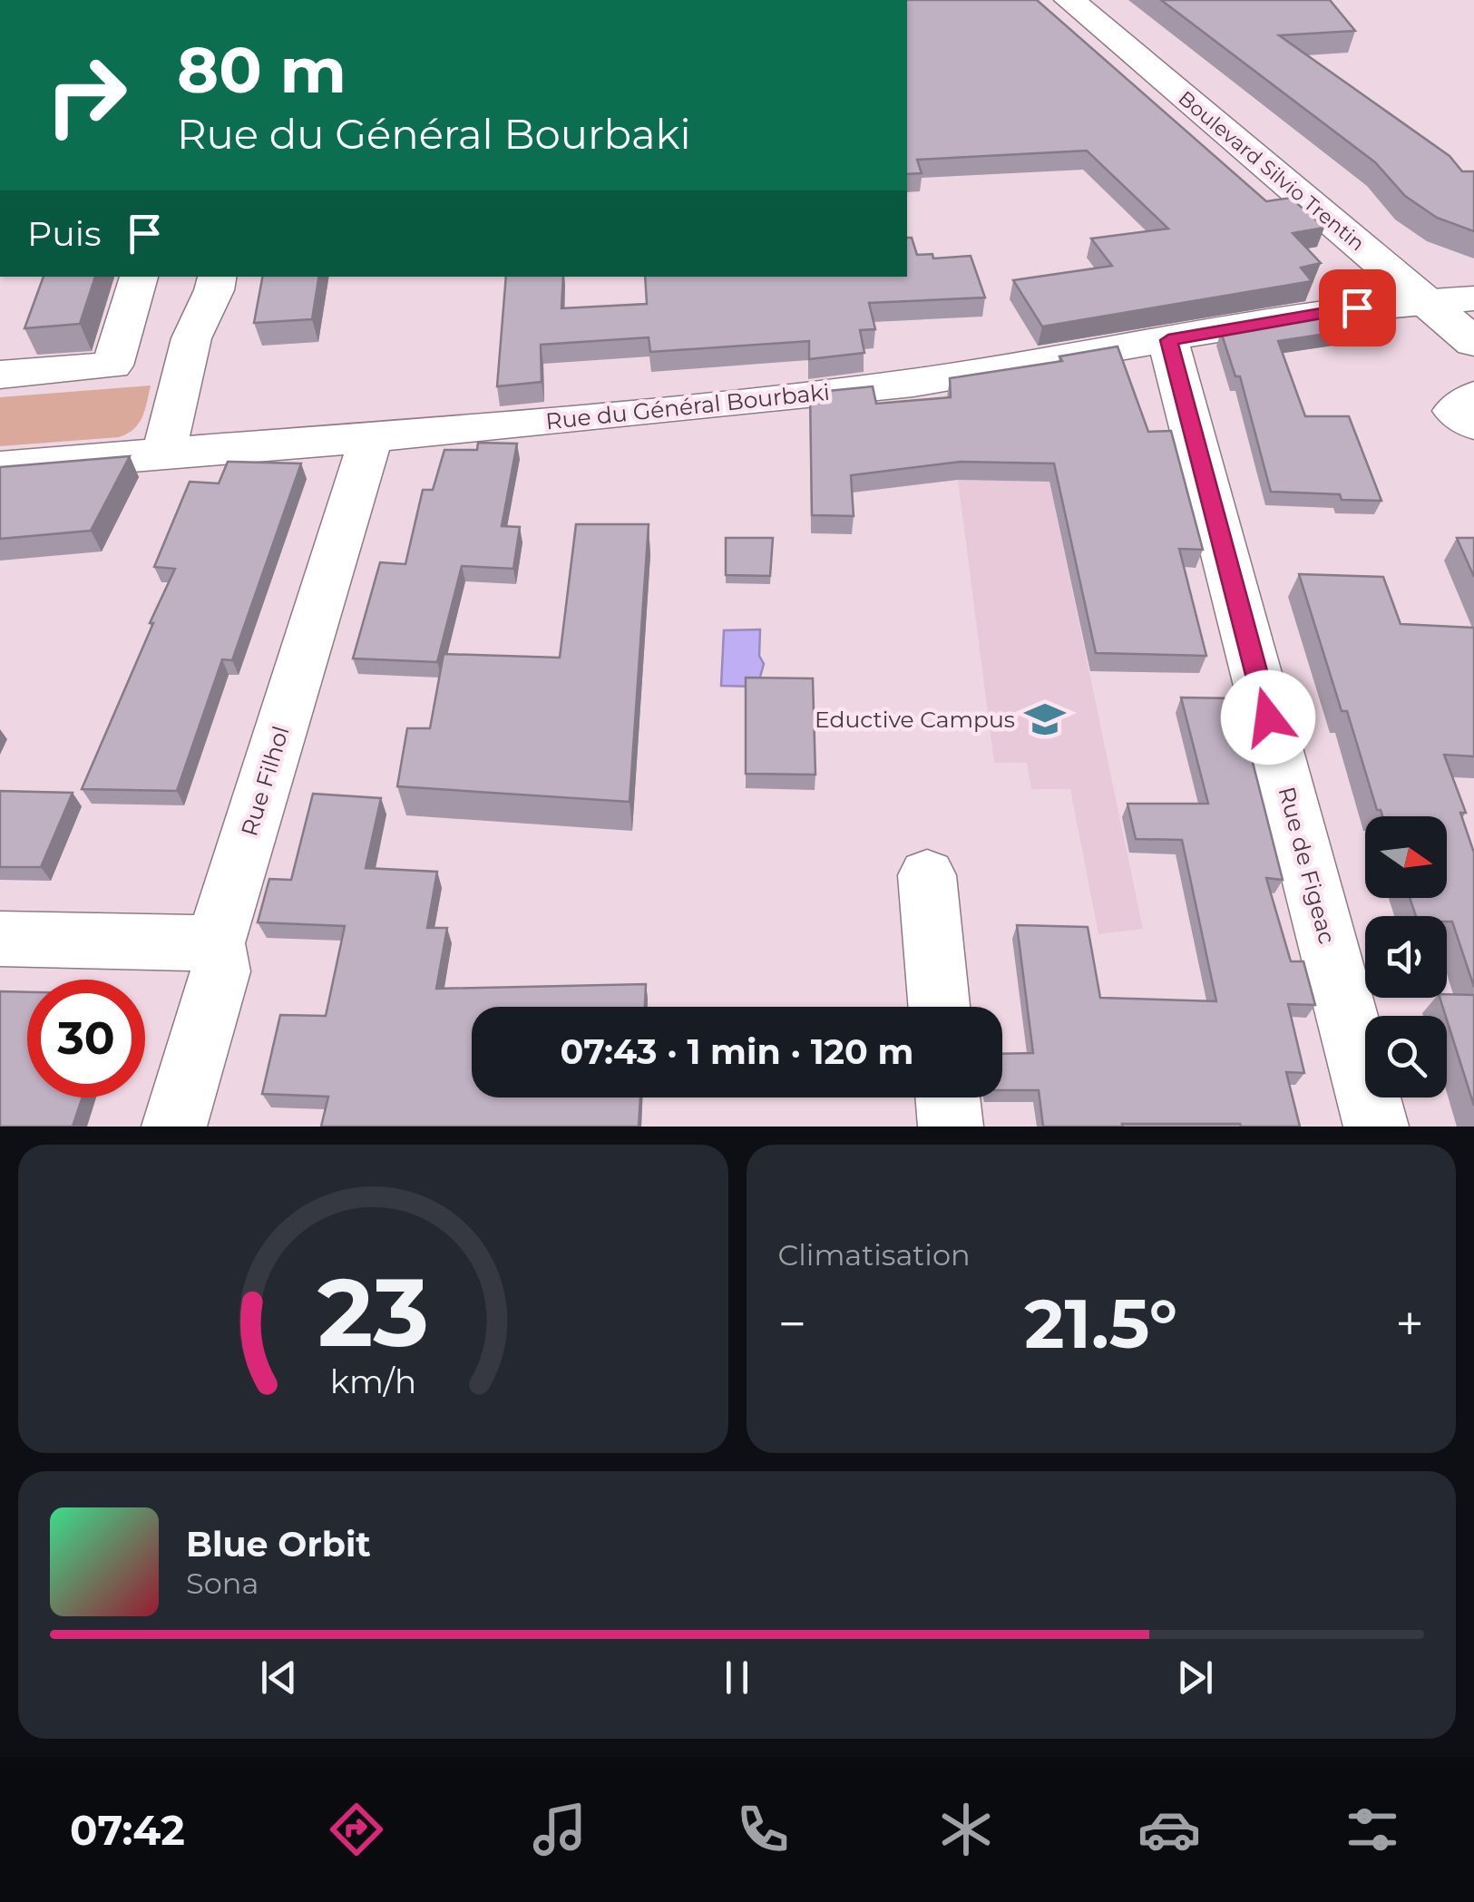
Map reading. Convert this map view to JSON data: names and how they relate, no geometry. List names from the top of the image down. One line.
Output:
{"streets":{"main road":["Boulevard Silvio Trentin"],"street":["Rue du Général Bourbaki","Rue Filhol","Rue de Figeac"]},"crossings":[["Boulevard Silvio Trentin","Rue du Général Bourbaki"],["Rue du Général Bourbaki","Rue Filhol"],["Rue du Général Bourbaki","Rue de Figeac"]],"places":{"school or university":["Eductive Campus"]},"north":"right","page":{"turn":["80 m","Rue du Général Bourbaki"],"then":"Puis","limit":"30","trip":"07:43 · 1 min · 120 m","tile":"Climatisation","heat":["−","21.5°","+"],"song":["Blue Orbit","Sona"],"tabs":"07:42","gauge":["23","km/h"]}}
